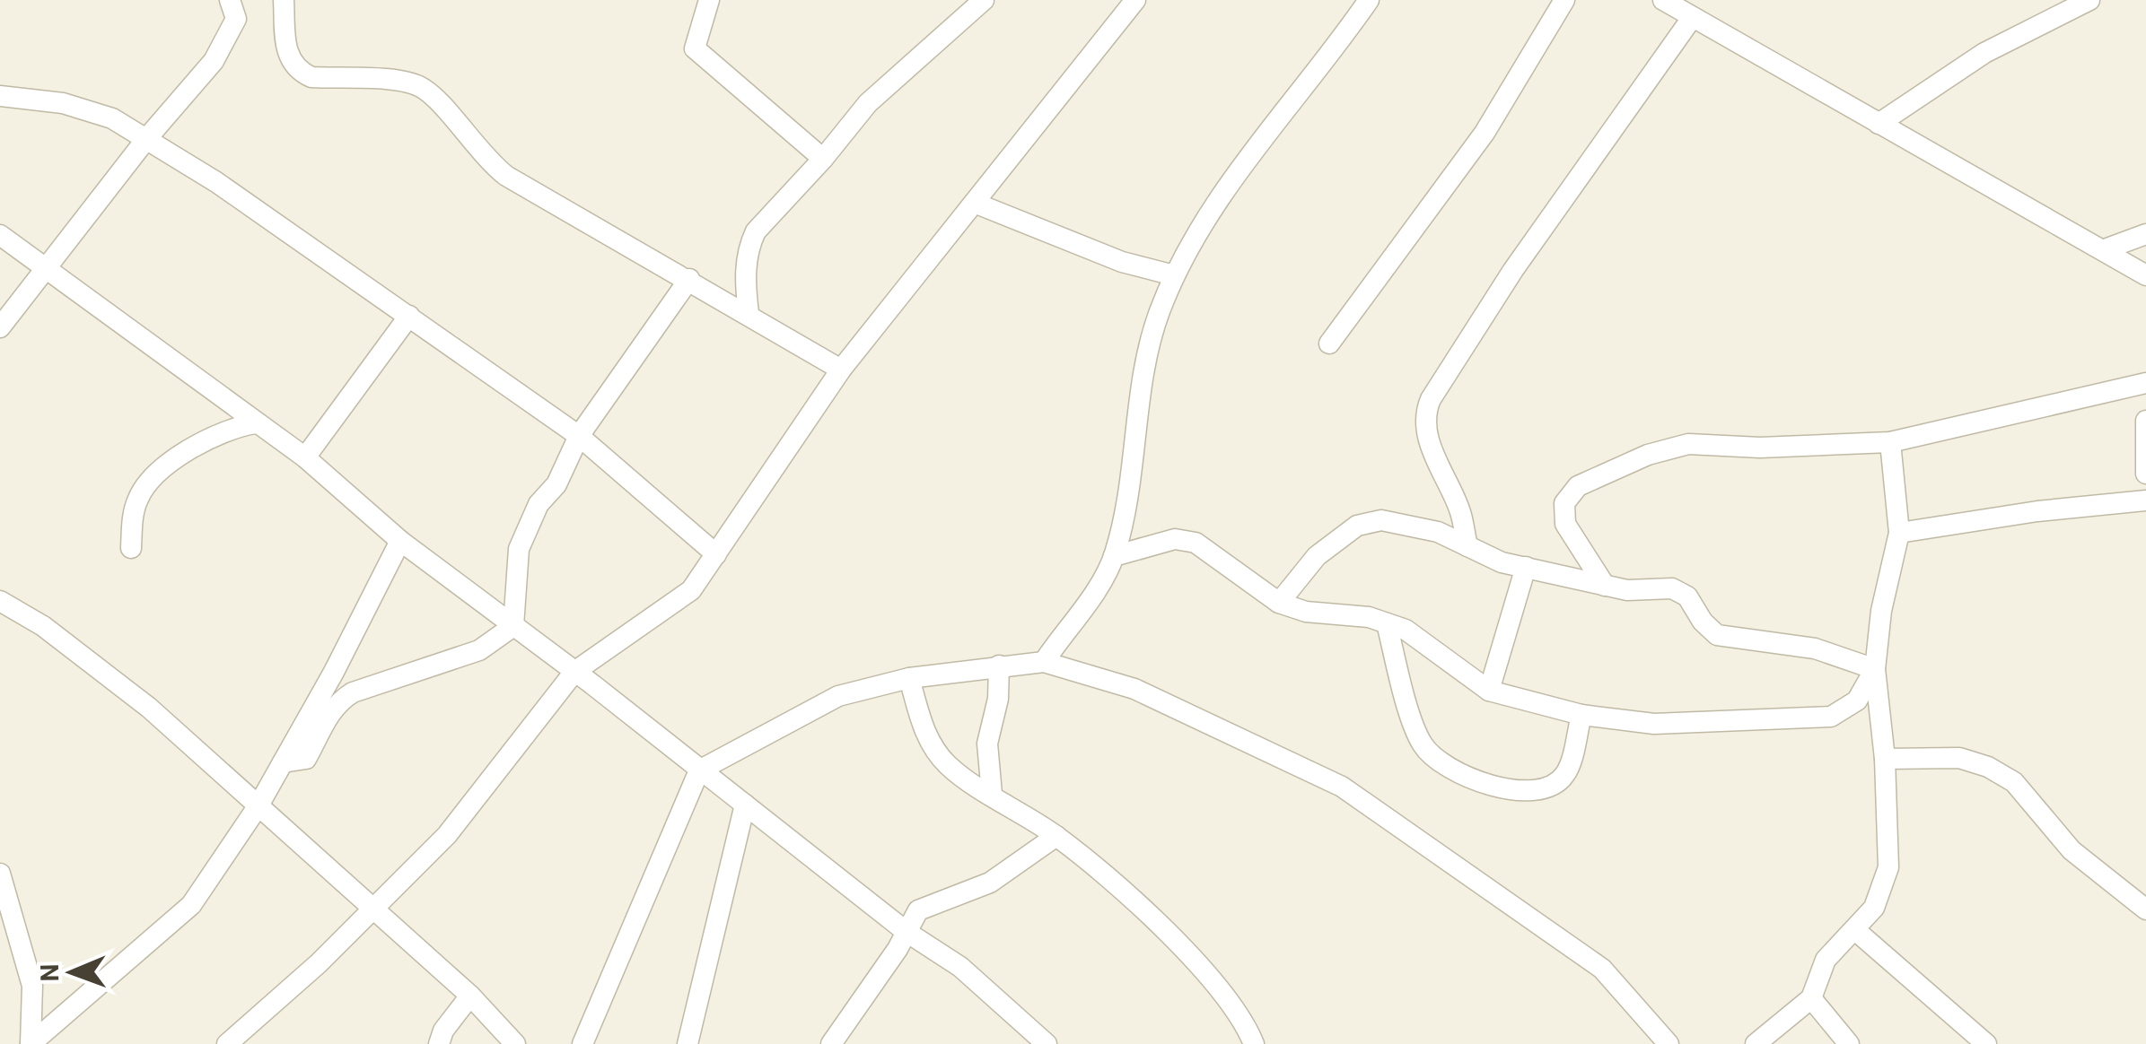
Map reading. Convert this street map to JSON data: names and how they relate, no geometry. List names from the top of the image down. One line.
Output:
{"north":"left"}
